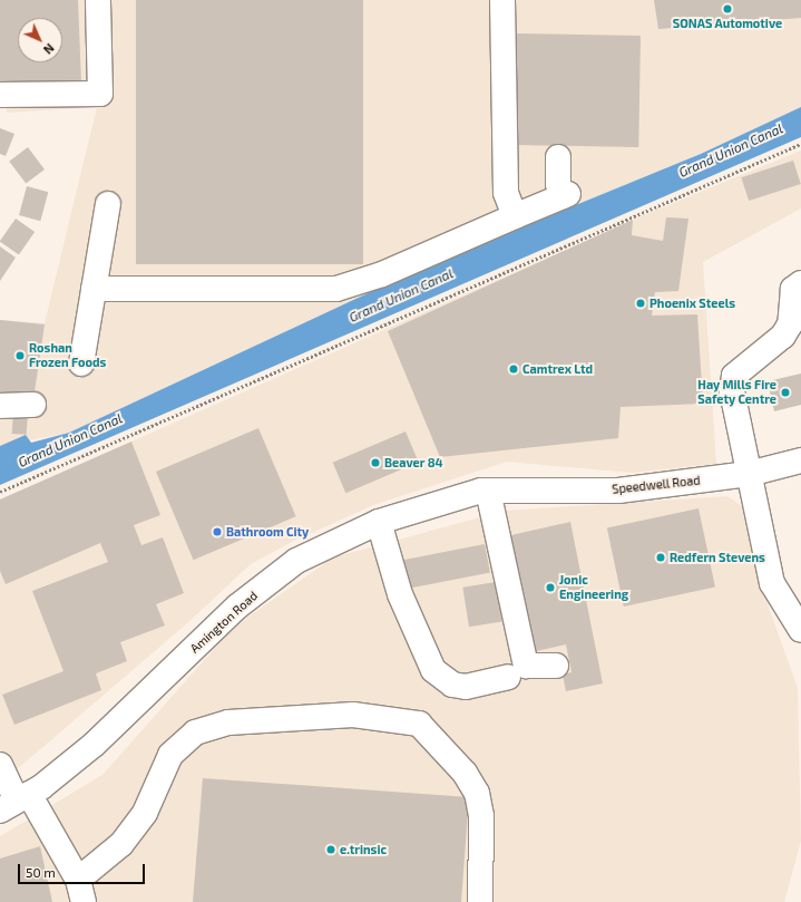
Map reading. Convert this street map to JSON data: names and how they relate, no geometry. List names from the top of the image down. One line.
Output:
{"streets":{"street":["Speedwell Road","Amington Road"]},"crossings":[["Speedwell Road","Amington Road"]],"water":["Grand Union Canal"],"places":["SONAS Automotive","Phoenix Steels","Roshan Frozen Foods","Camtrex Ltd","Hay Mills Fire Safety Centre","Beaver 84","Bathroom City","Redfern Stevens","Jonic Engineering","e.trinsic"],"scale_bar":"50 m","north":"bottom right"}
